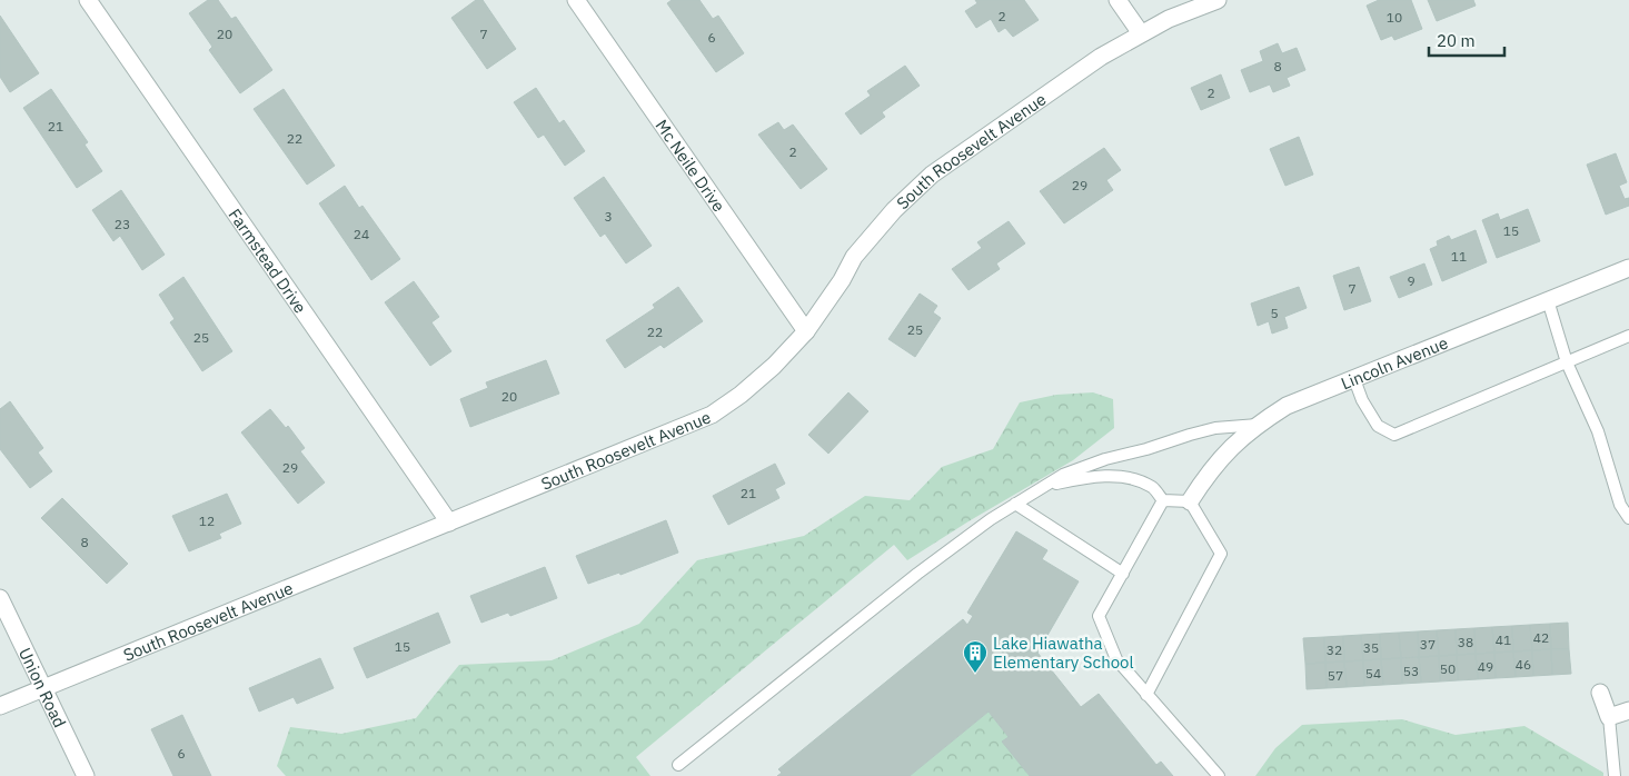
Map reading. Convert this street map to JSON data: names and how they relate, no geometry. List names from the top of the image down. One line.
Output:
{"streets":{"street":["South Roosevelt Avenue","Mc Neile Drive","Farmstead Drive","Lincoln Avenue","Union Road"]},"crossings":[["South Roosevelt Avenue","Mc Neile Drive"],["South Roosevelt Avenue","Farmstead Drive"],["South Roosevelt Avenue","Union Road"]],"places":{"building":["Lake Hiawatha Elementary School"]},"house_numbers":["2","10","20","7","6","8","2","21","22","2","29","3","23","15","24","11","9","7","5","25","22","25","20","29","21","12","8","42","41","38","37","15","35","32","46","49","50","53","54","57","6"],"scale_bar":"20 m"}
